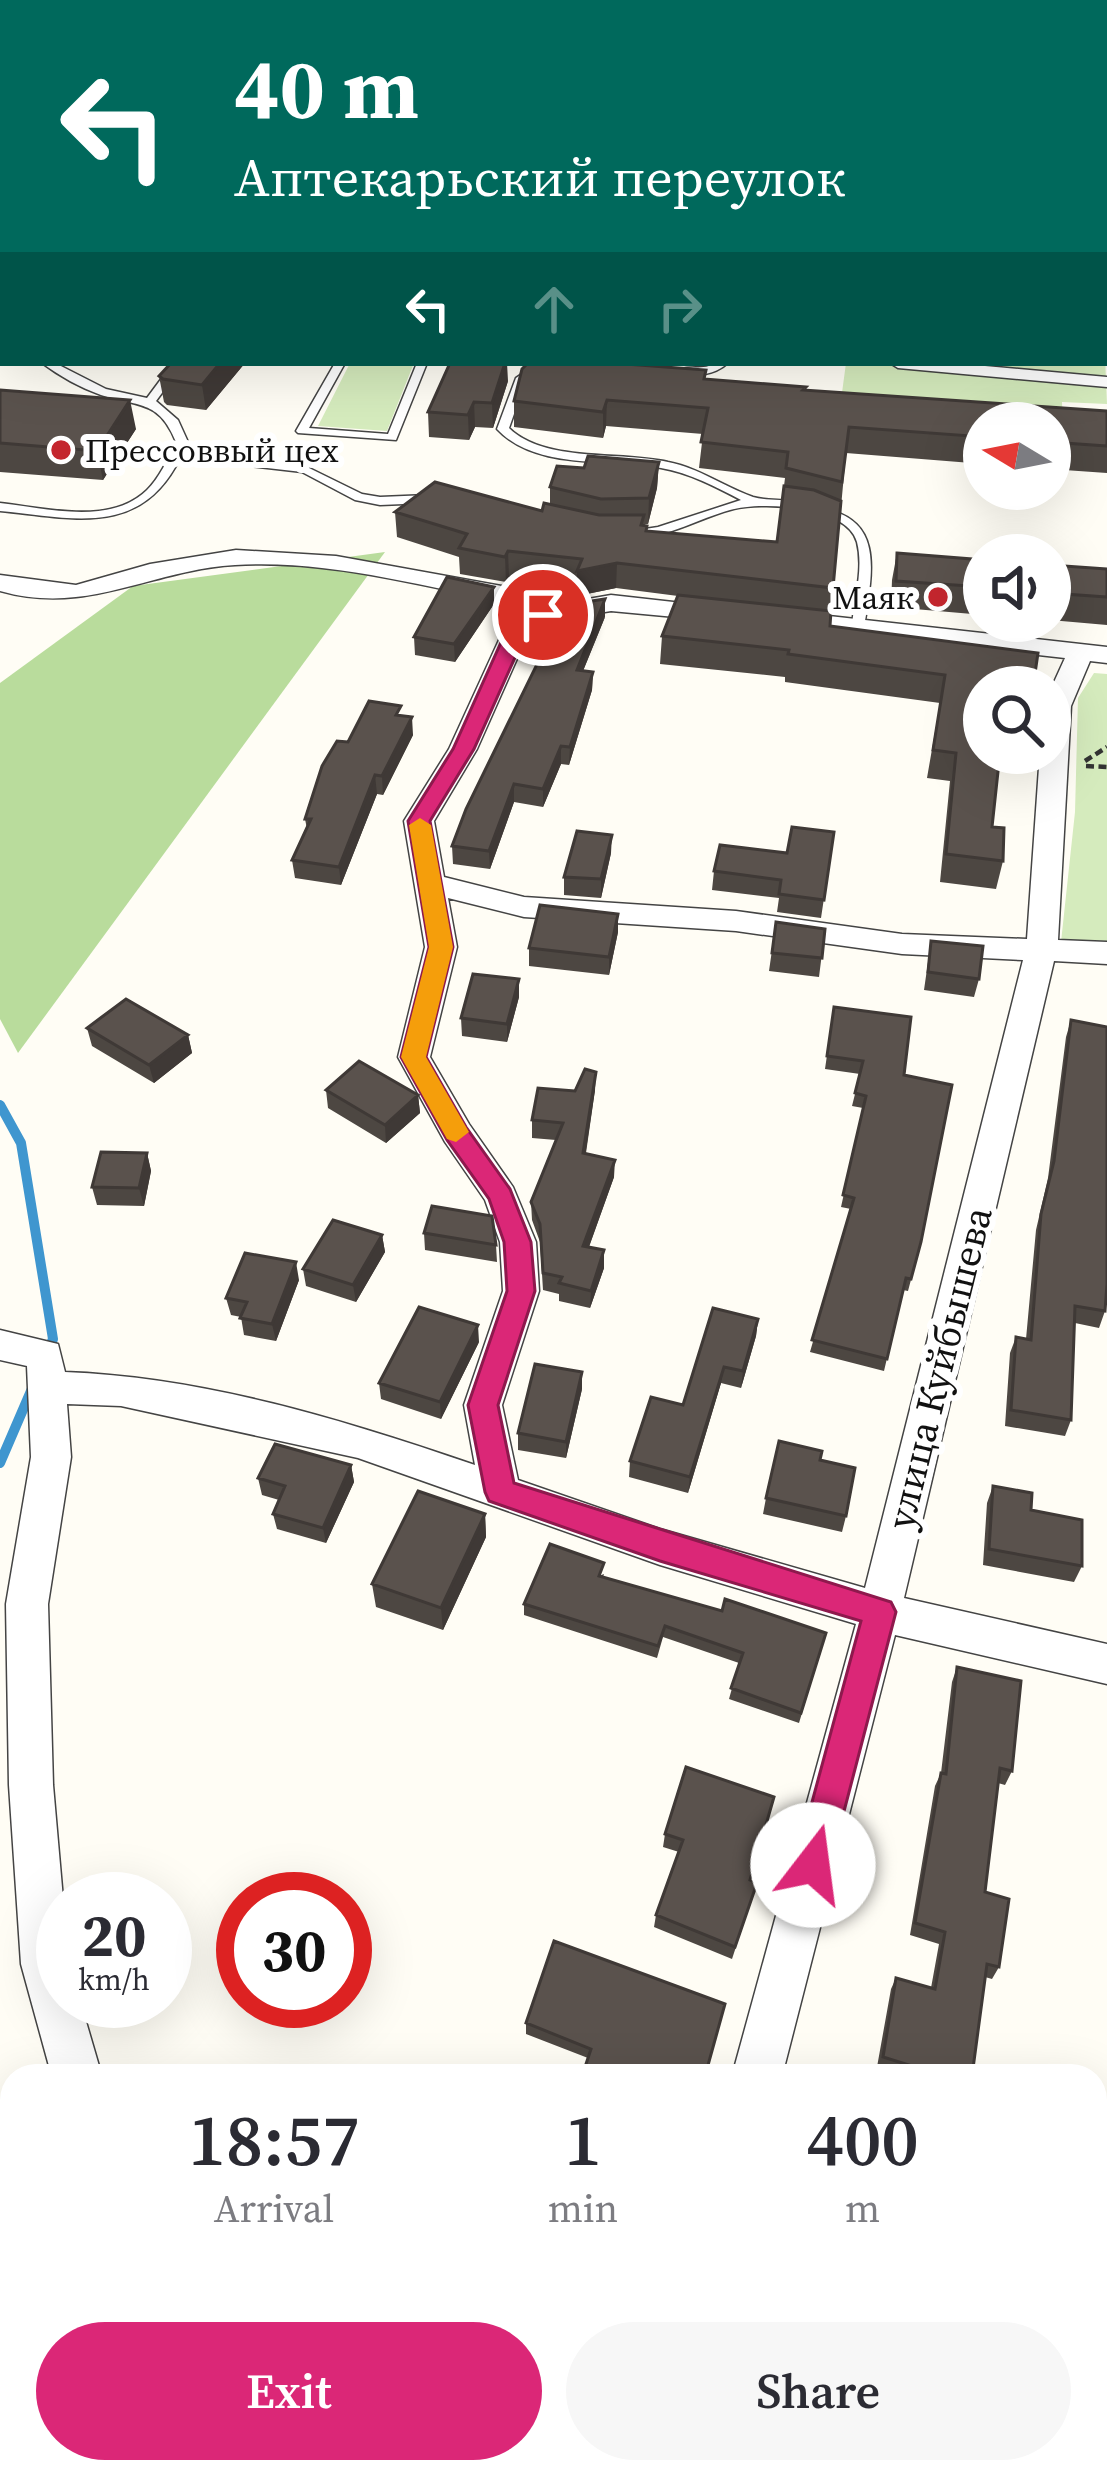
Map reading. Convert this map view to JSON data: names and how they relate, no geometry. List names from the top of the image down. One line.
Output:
{"streets":{"street":["улица Куйбышева"]},"places":["Прессоввый цех","Maяк"],"north":"left","page":{"turn":["40 m","Аптекарьский переулок"],"speed":"20 km/h","limit":"30","eta":["18:57","Arrival","1","min","400","m"],"buttons":["Exit","Share"]}}
